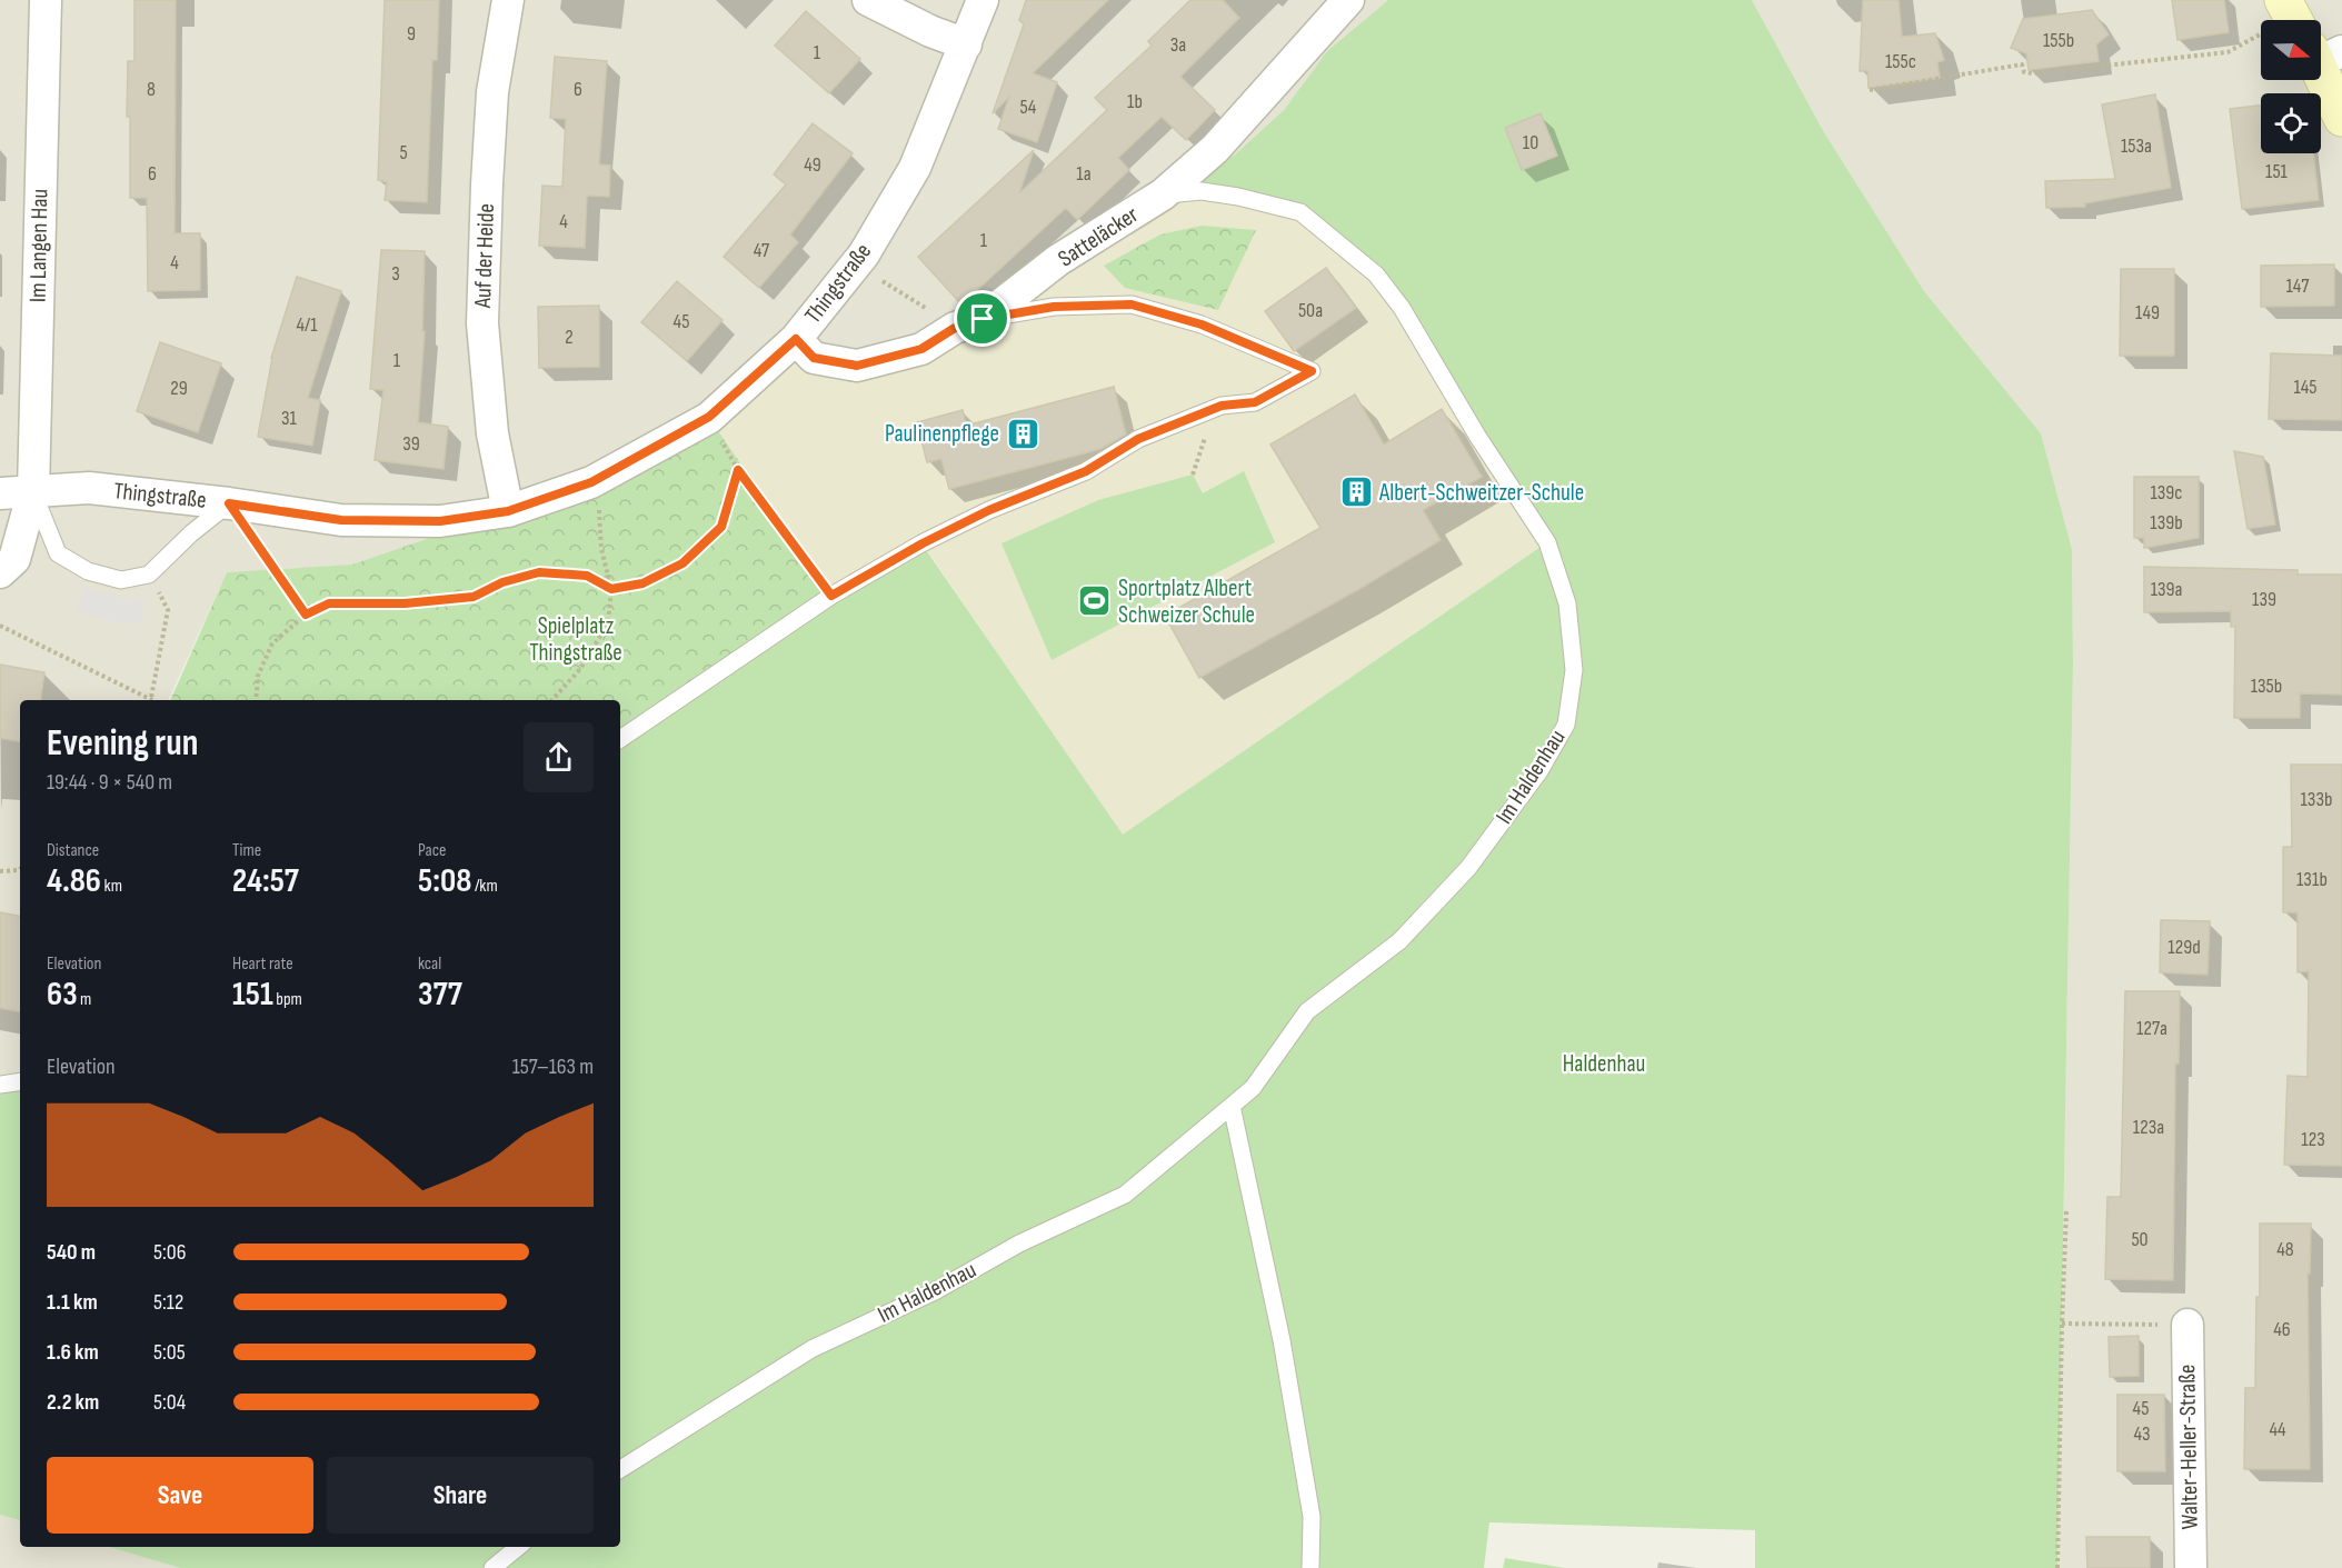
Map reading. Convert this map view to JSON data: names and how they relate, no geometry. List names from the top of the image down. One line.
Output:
{"streets":{"street":["Satteläcker","Im Langen Hau","Auf der Heide","Thingstraße","Walter-Heller-Straße"],"lane":["Im Haldenhau"]},"crossings":[["Satteläcker","Thingstraße"],["Satteläcker","Im Haldenhau"],["Im Langen Hau","Thingstraße"],["Auf der Heide","Thingstraße"]],"parks":["Spielplatz Thingstraße","Haldenhau"],"places":{"building":["Paulinenpflege","Albert-Schweitzer-Schule"],"sports":["Sportplatz Albert Schweizer Schule"]},"house_numbers":["9","155b","3a","1","155c","8","6","1b","54","10","153a","5","49","151","6","1a","4","1","47","4","3","147","50a","149","45","4/1","2","1","145","29","31","39","139c","139b","139a","139","135b","133b","131b","129d","127a","123a","123","50","48","46","45","44","43"],"north":"right","page":{"heading":["Evening run","19:44 · 9 × 540 m"],"stats":[["Distance","4.86 km"],["Time","24:57"],["Pace","5:08 /km"],["Elevation","63 m"],["Heart rate","151 bpm"],["kcal","377"]],"chart":["Elevation","157–163 m"],"list":[{"name":"540 m","note":"5:06"},{"name":"1.1 km","note":"5:12"},{"name":"1.6 km","note":"5:05"},{"name":"2.2 km","note":"5:04"}],"buttons":["Save","Share"]}}
